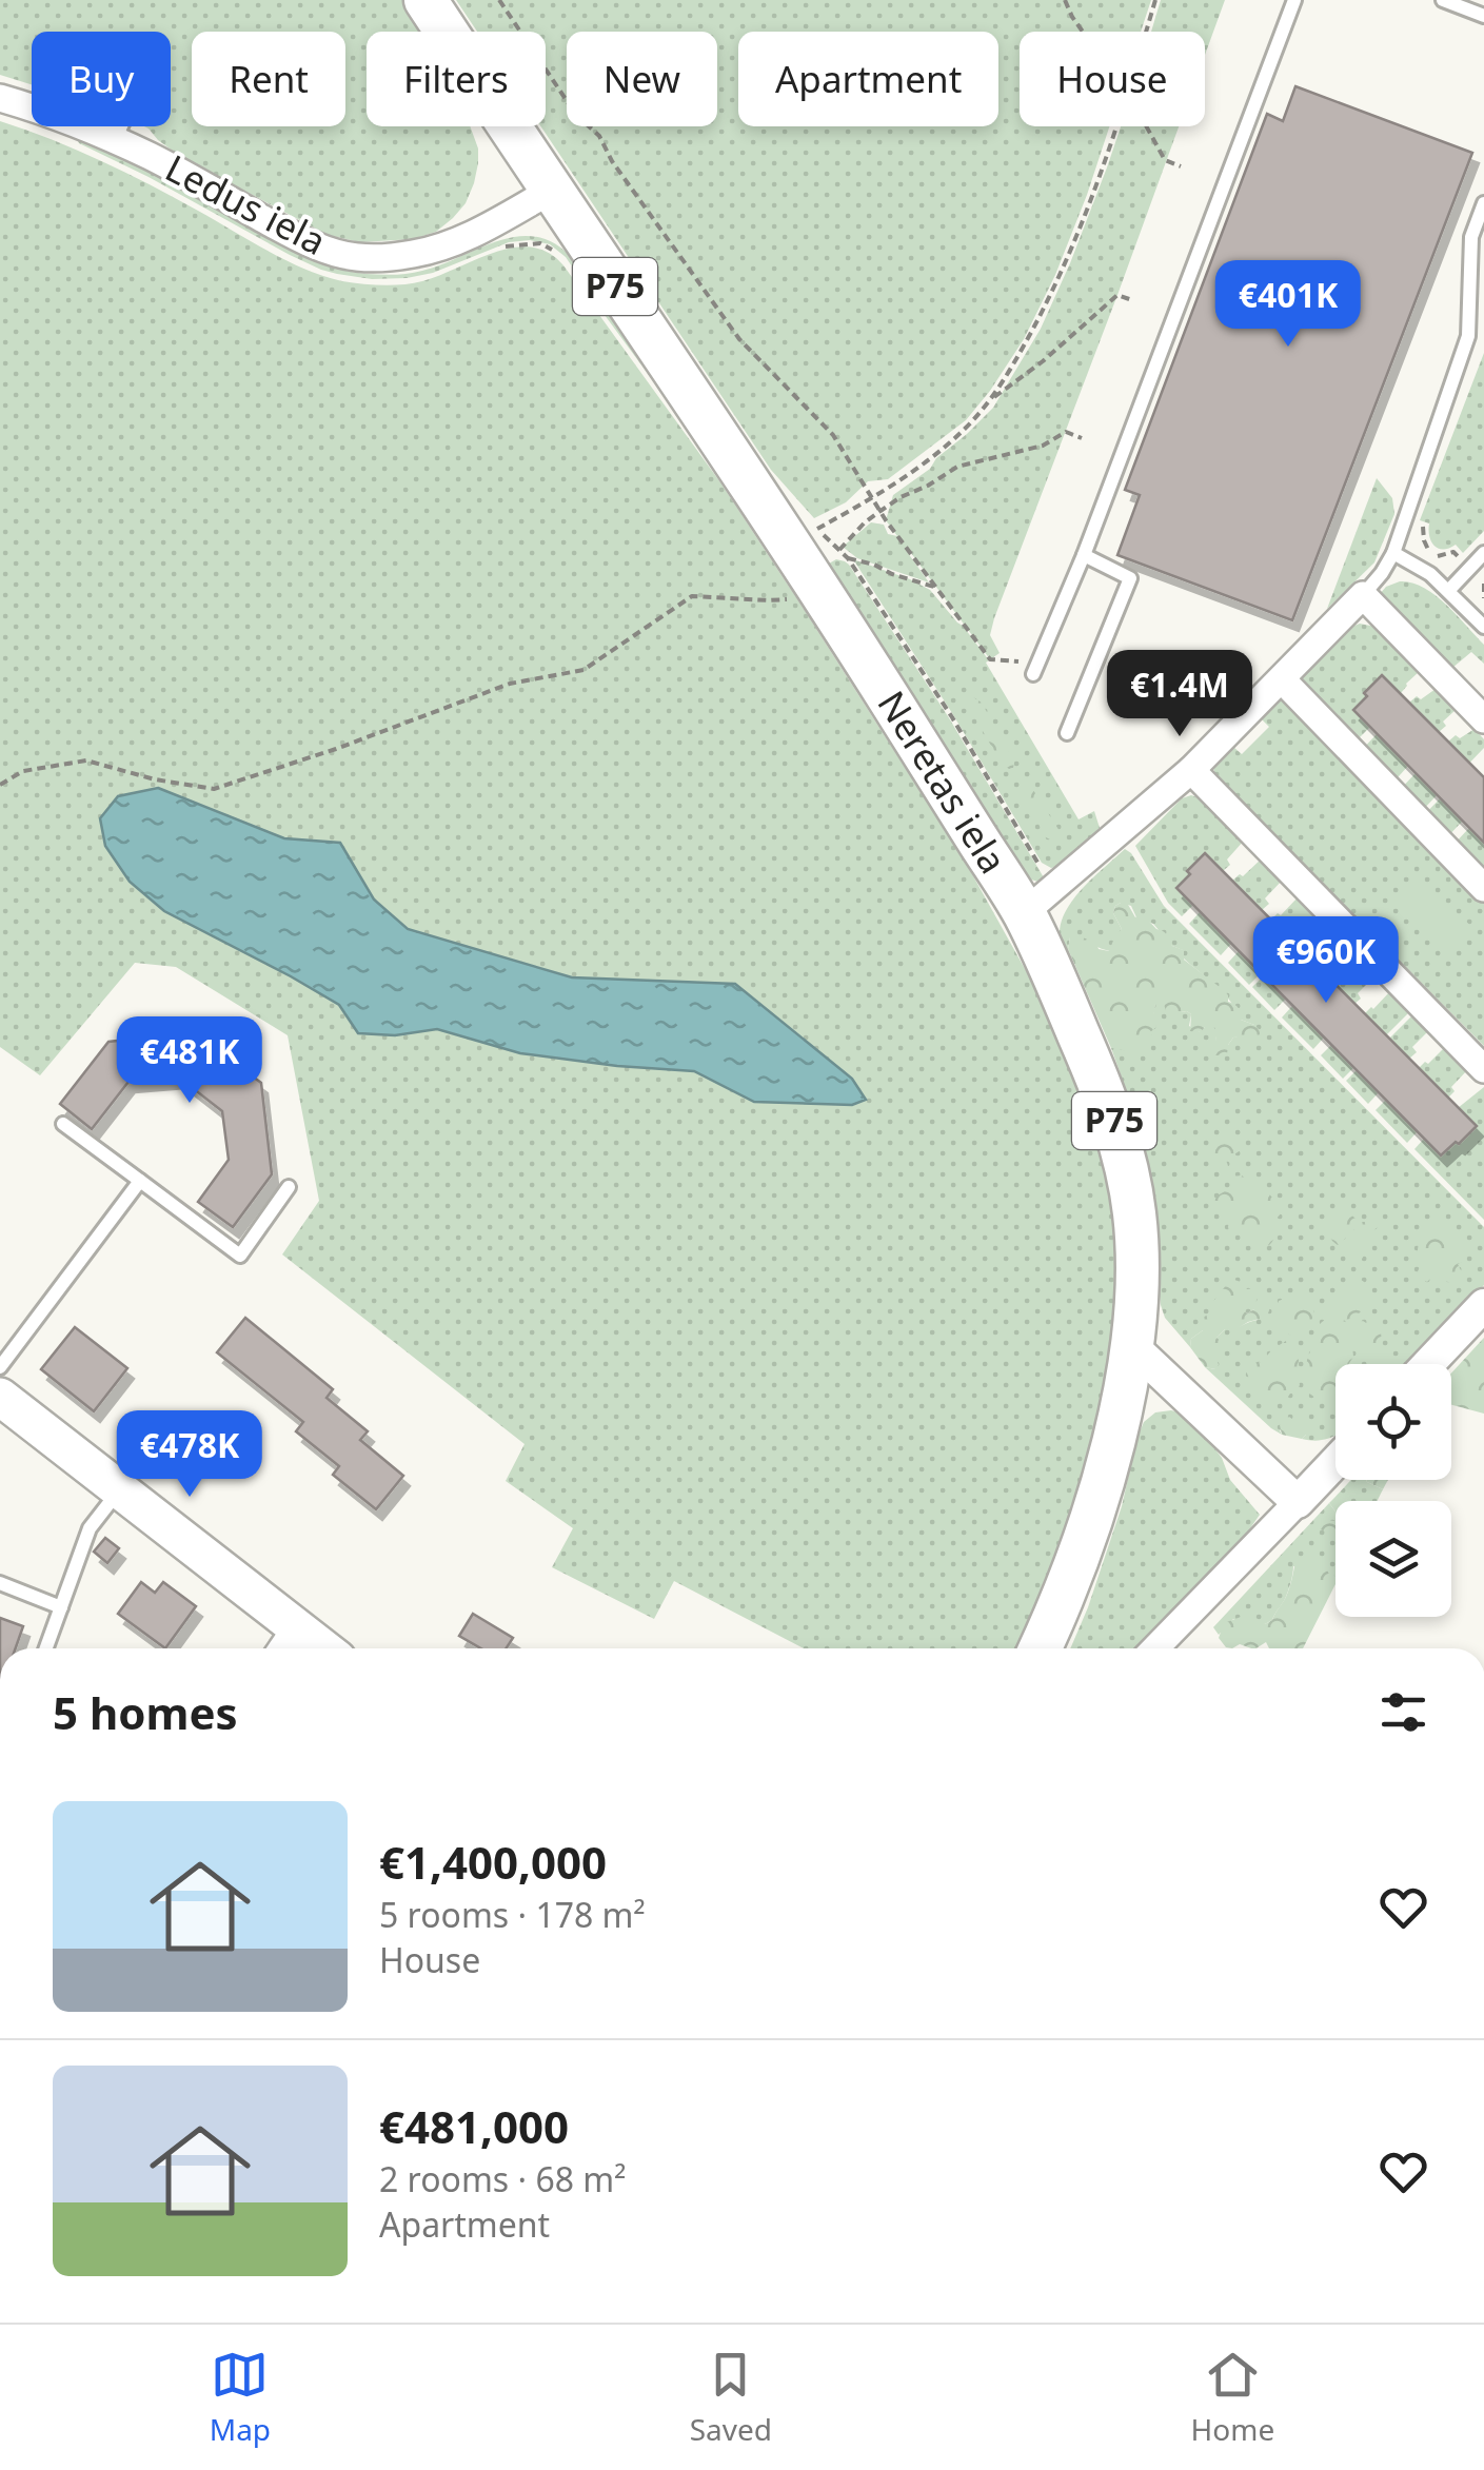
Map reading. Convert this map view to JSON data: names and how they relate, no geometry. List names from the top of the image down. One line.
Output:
{"streets":{"main road":["P75","Neretas iela"],"street":["Ledus iela"]},"crossings":[["Ledus iela","Neretas iela"]],"page":{"chip":["Buy","Rent","Filters","New","Apartment","House"],"price":["€401K","€1.4M","€960K","€481K","€478K"],"heading":"5 homes","list":[{"name":"€1,400,000","note":"5 rooms · 178 m² · House"},{"name":"€481,000","note":"2 rooms · 68 m² · Apartment"}],"tabs":["Map","Saved","Home"]}}
